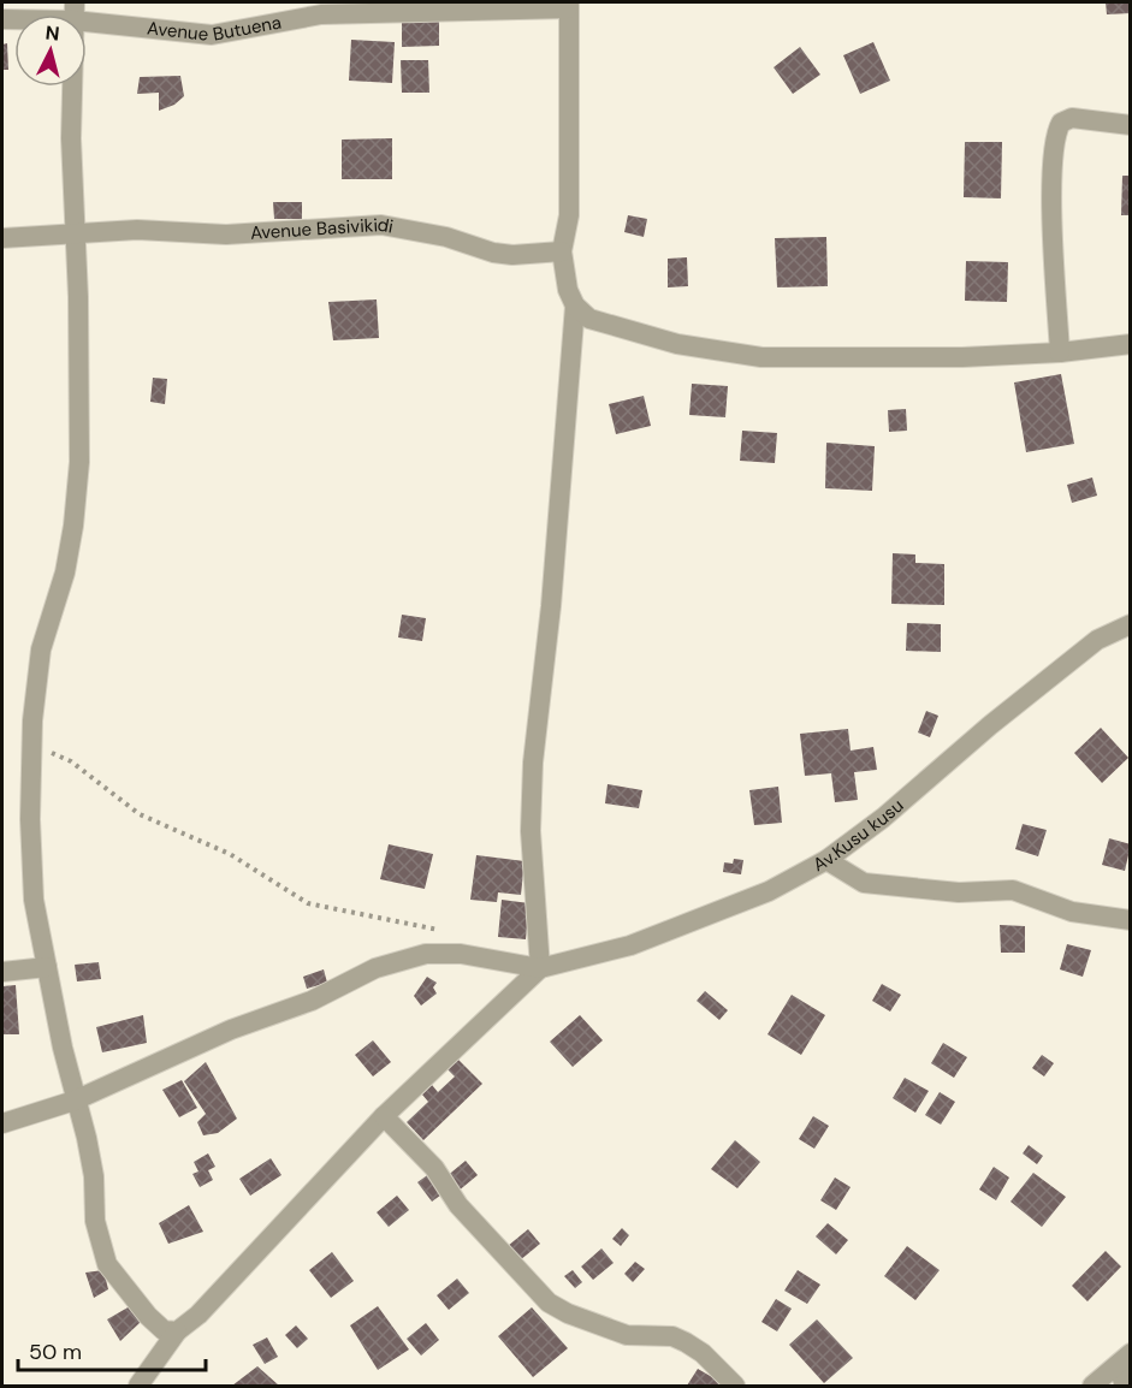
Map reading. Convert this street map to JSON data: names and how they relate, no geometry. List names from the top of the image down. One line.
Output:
{"streets":{"street":["Avenue Butuena","Avenue Basivikidi","Av.Kusu kusu"]},"scale_bar":"50 m","north":"top"}
